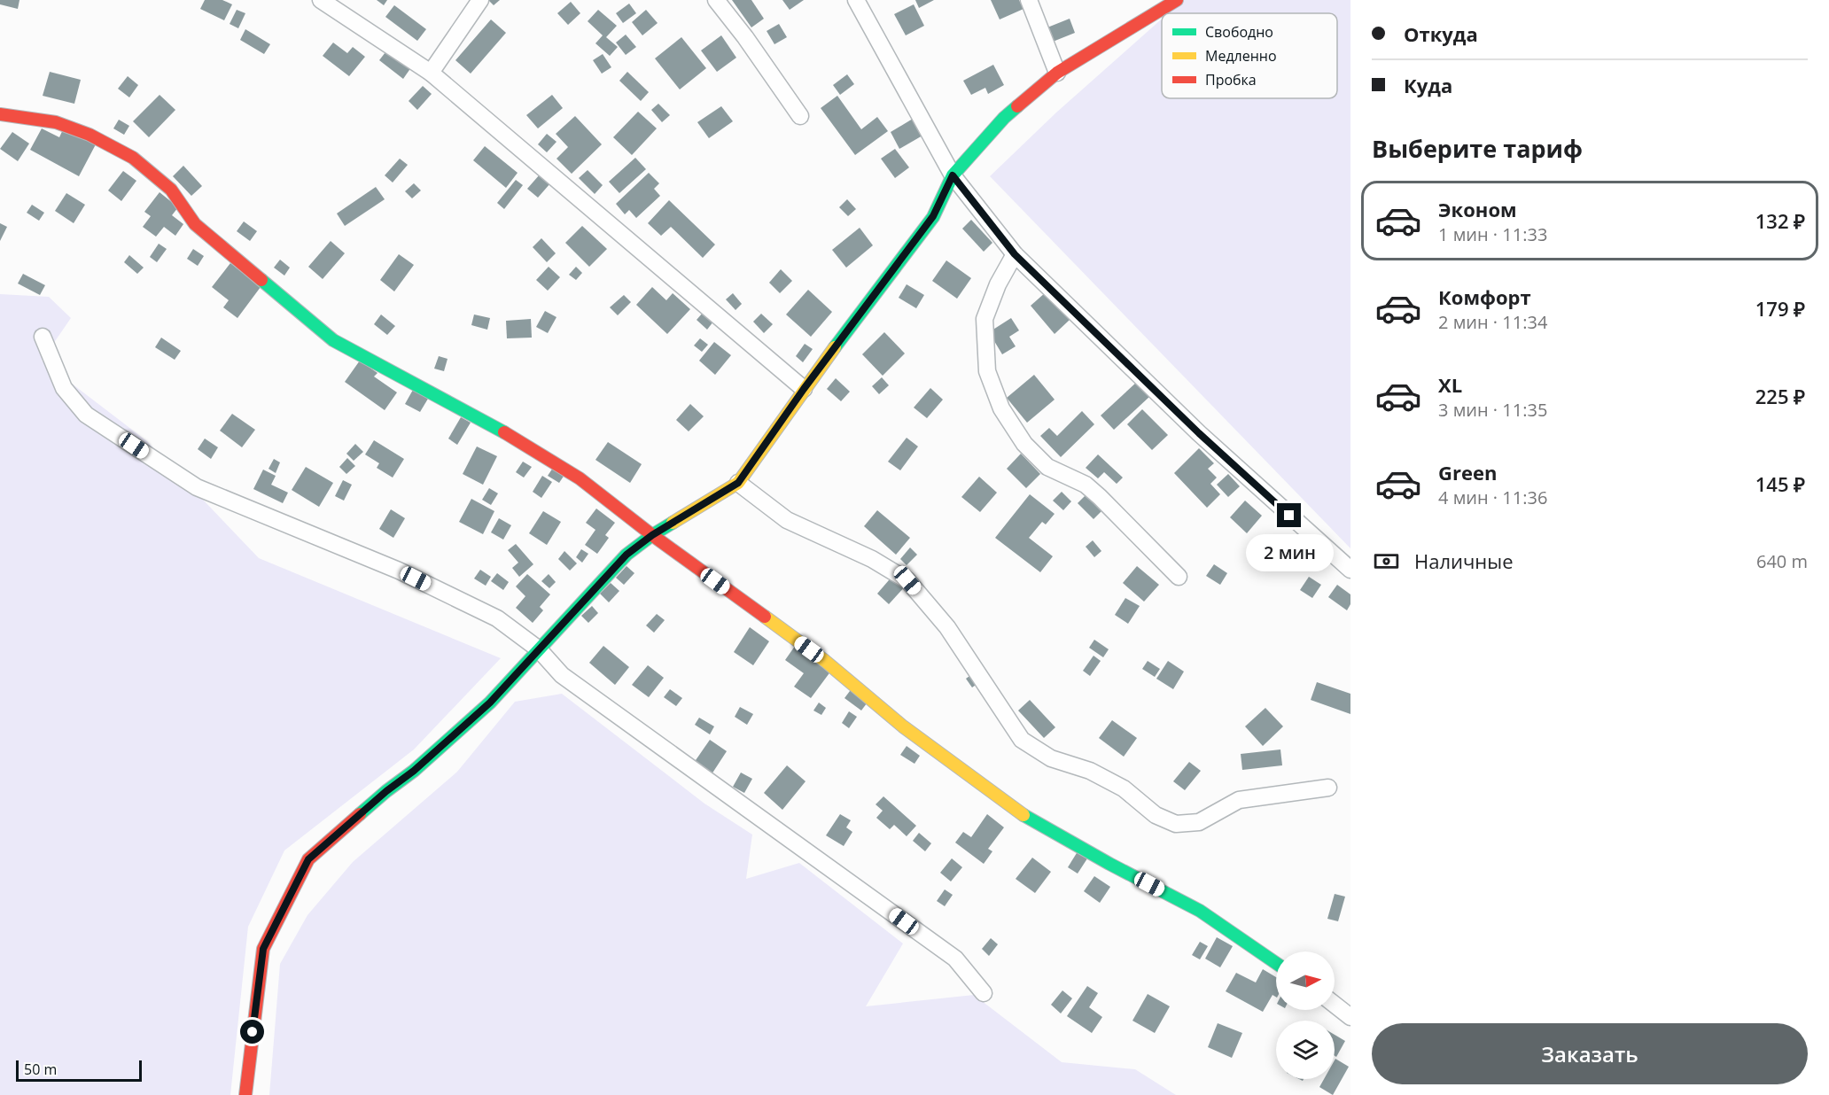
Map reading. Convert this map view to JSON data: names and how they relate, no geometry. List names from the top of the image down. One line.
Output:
{"legend":["Свободно","Медленно","Пробка"],"scale_bar":"50 m","north":"right","page":{"banner":["Откуда","Куда"],"heading":"Выберите тариф","list":[{"name":"Эконом","note":"1 мин · 11:33","value":"132 ₽"},{"name":"Комфорт","note":"2 мин · 11:34","value":"179 ₽"},{"name":"XL","note":"3 мин · 11:35","value":"225 ₽"},{"name":"Green","note":"4 мин · 11:36","value":"145 ₽"}],"pay":["Наличные","640 m"],"bubble":"2 мин","buttons":"Заказать","scale":"50 m"}}
